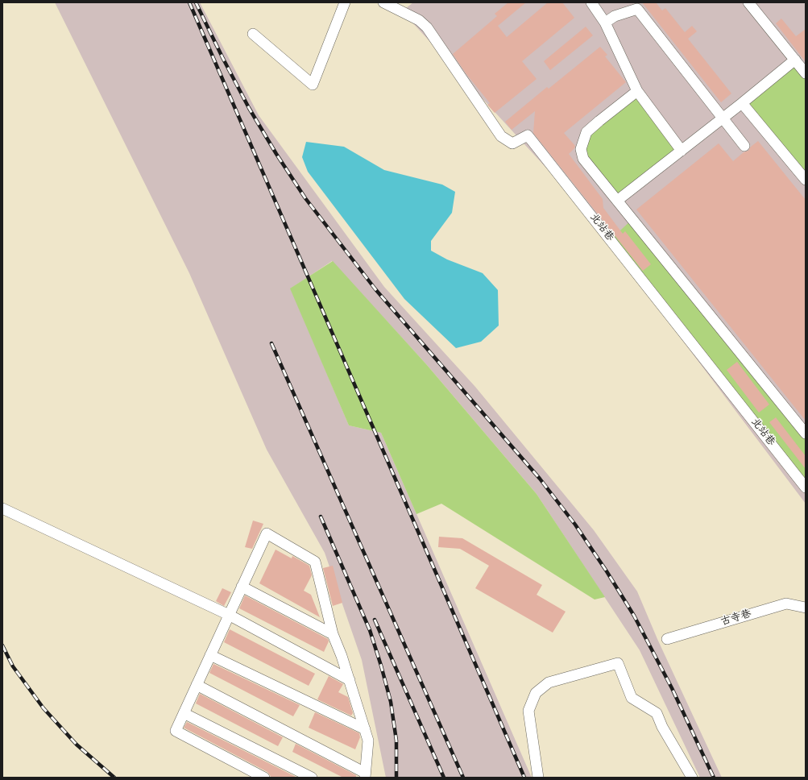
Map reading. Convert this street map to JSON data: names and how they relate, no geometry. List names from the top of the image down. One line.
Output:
{"streets":{"street":["北站巷","古寺巷"]}}
